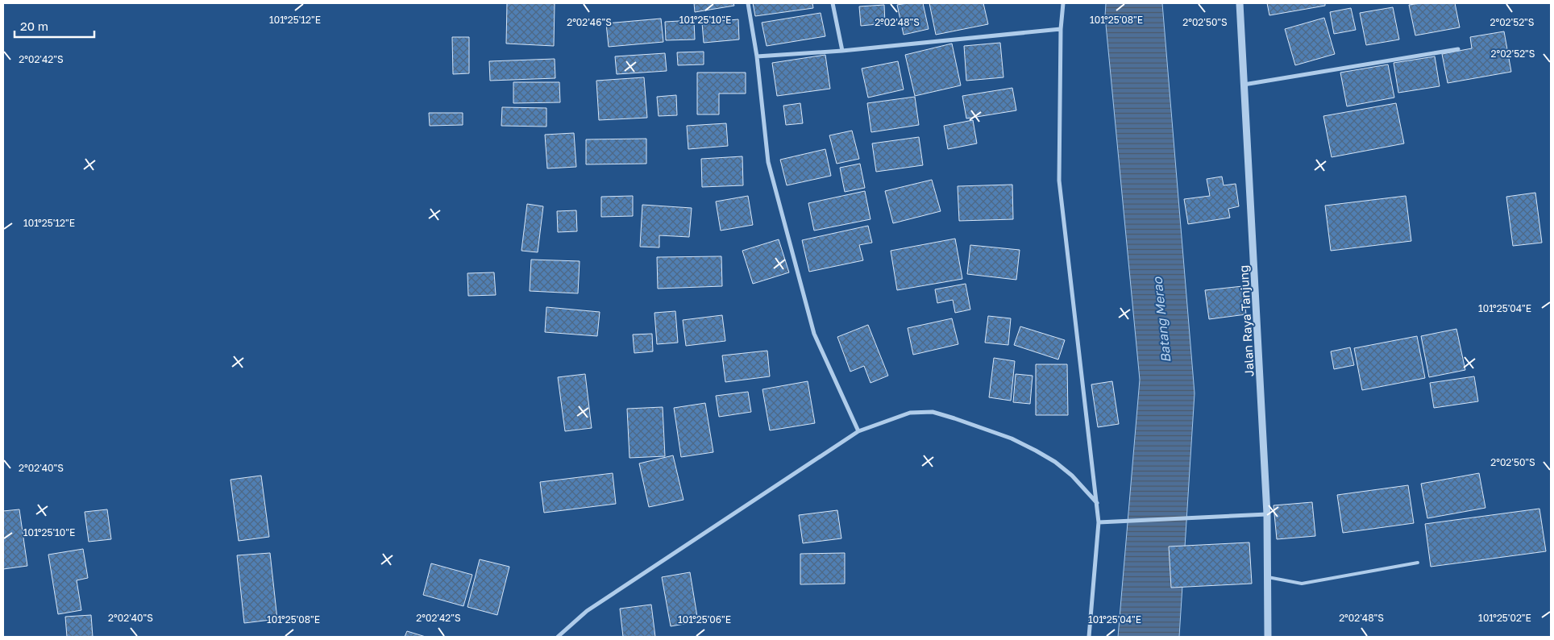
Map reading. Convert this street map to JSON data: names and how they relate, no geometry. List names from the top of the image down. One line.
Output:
{"streets":{"street":["Jalan Raya Tanjung"]},"water":["Batang Merao"],"scale_bar":"20 m","coordinates":["101°25'10\"E","101°25'12\"E","101°25'08\"E","2°02'52\"S","2°02'46\"S","2°02'48\"S","2°02'50\"S","2°02'42\"S","101°25'04\"E","2°02'40\"S","101°25'02\"E","101°25'06\"E"]}
